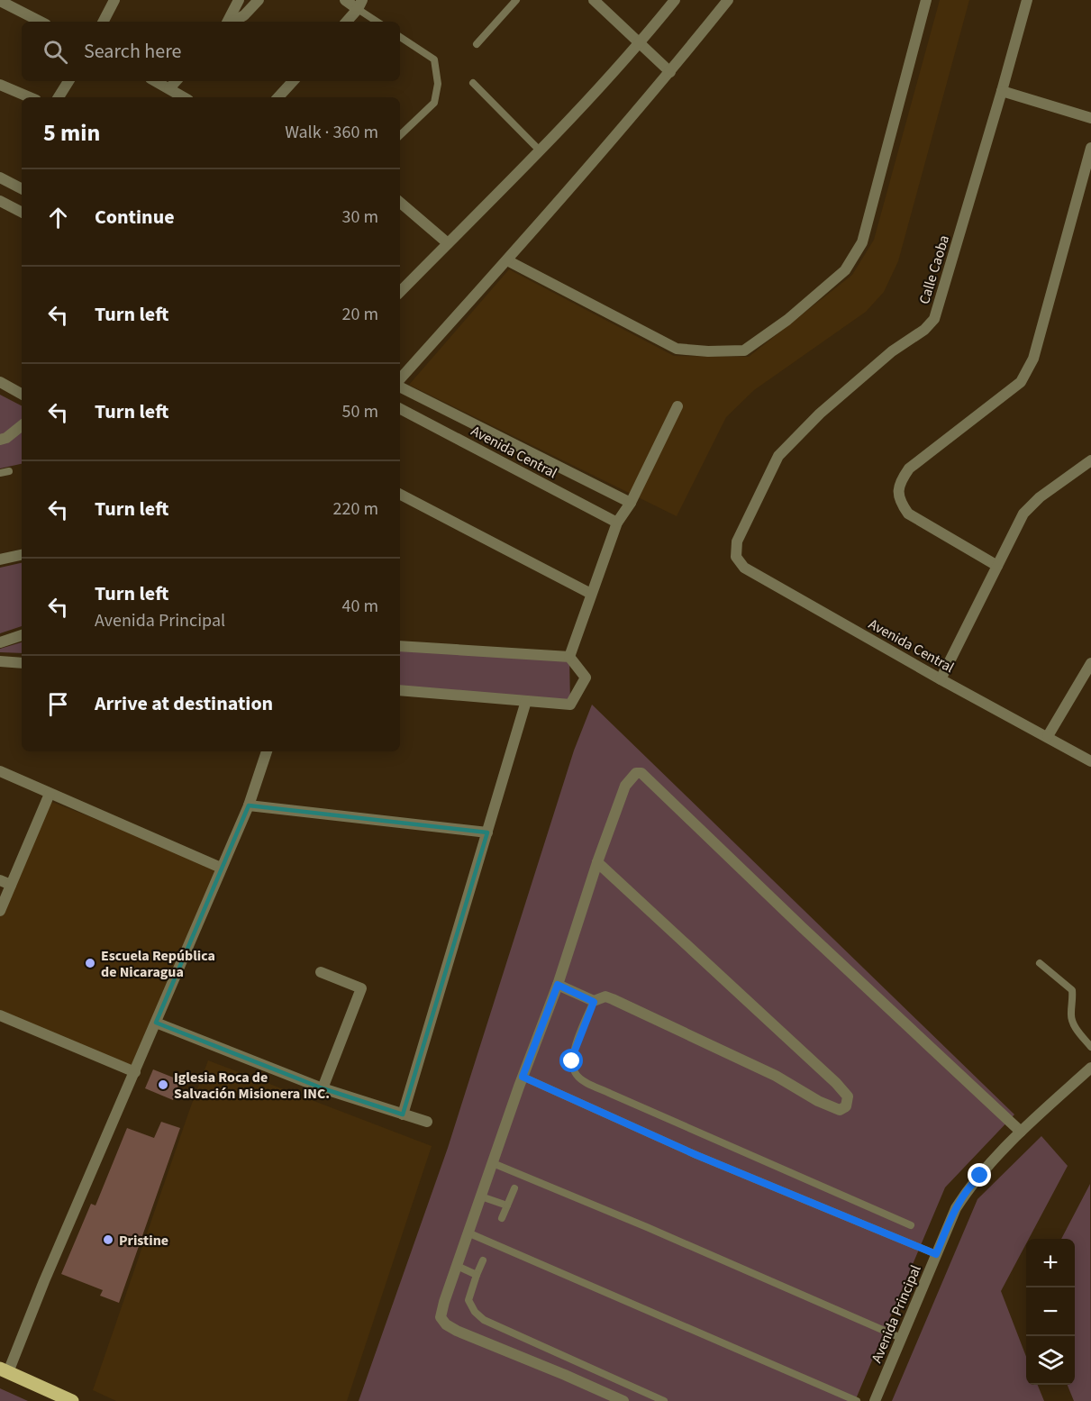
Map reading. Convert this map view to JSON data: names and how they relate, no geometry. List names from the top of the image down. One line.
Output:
{"streets":{"street":["Calle Caoba","Avenida Central","Avenida Principal"]},"crossings":[["Calle Caoba","Avenida Central"]],"places":["Escuela República de Nicaragua","Iglesia Roca de Salvación Misionera INC.","Pristine"],"page":{"search":"Search here","heading":["5 min","Walk · 360 m"],"list":[["Continue","30 m"],["Turn left","20 m"],["Turn left","50 m"],["Turn left","220 m"],["Turn left","Avenida Principal","40 m"],"Arrive at destination"],"map_buttons":["+","−"]}}
